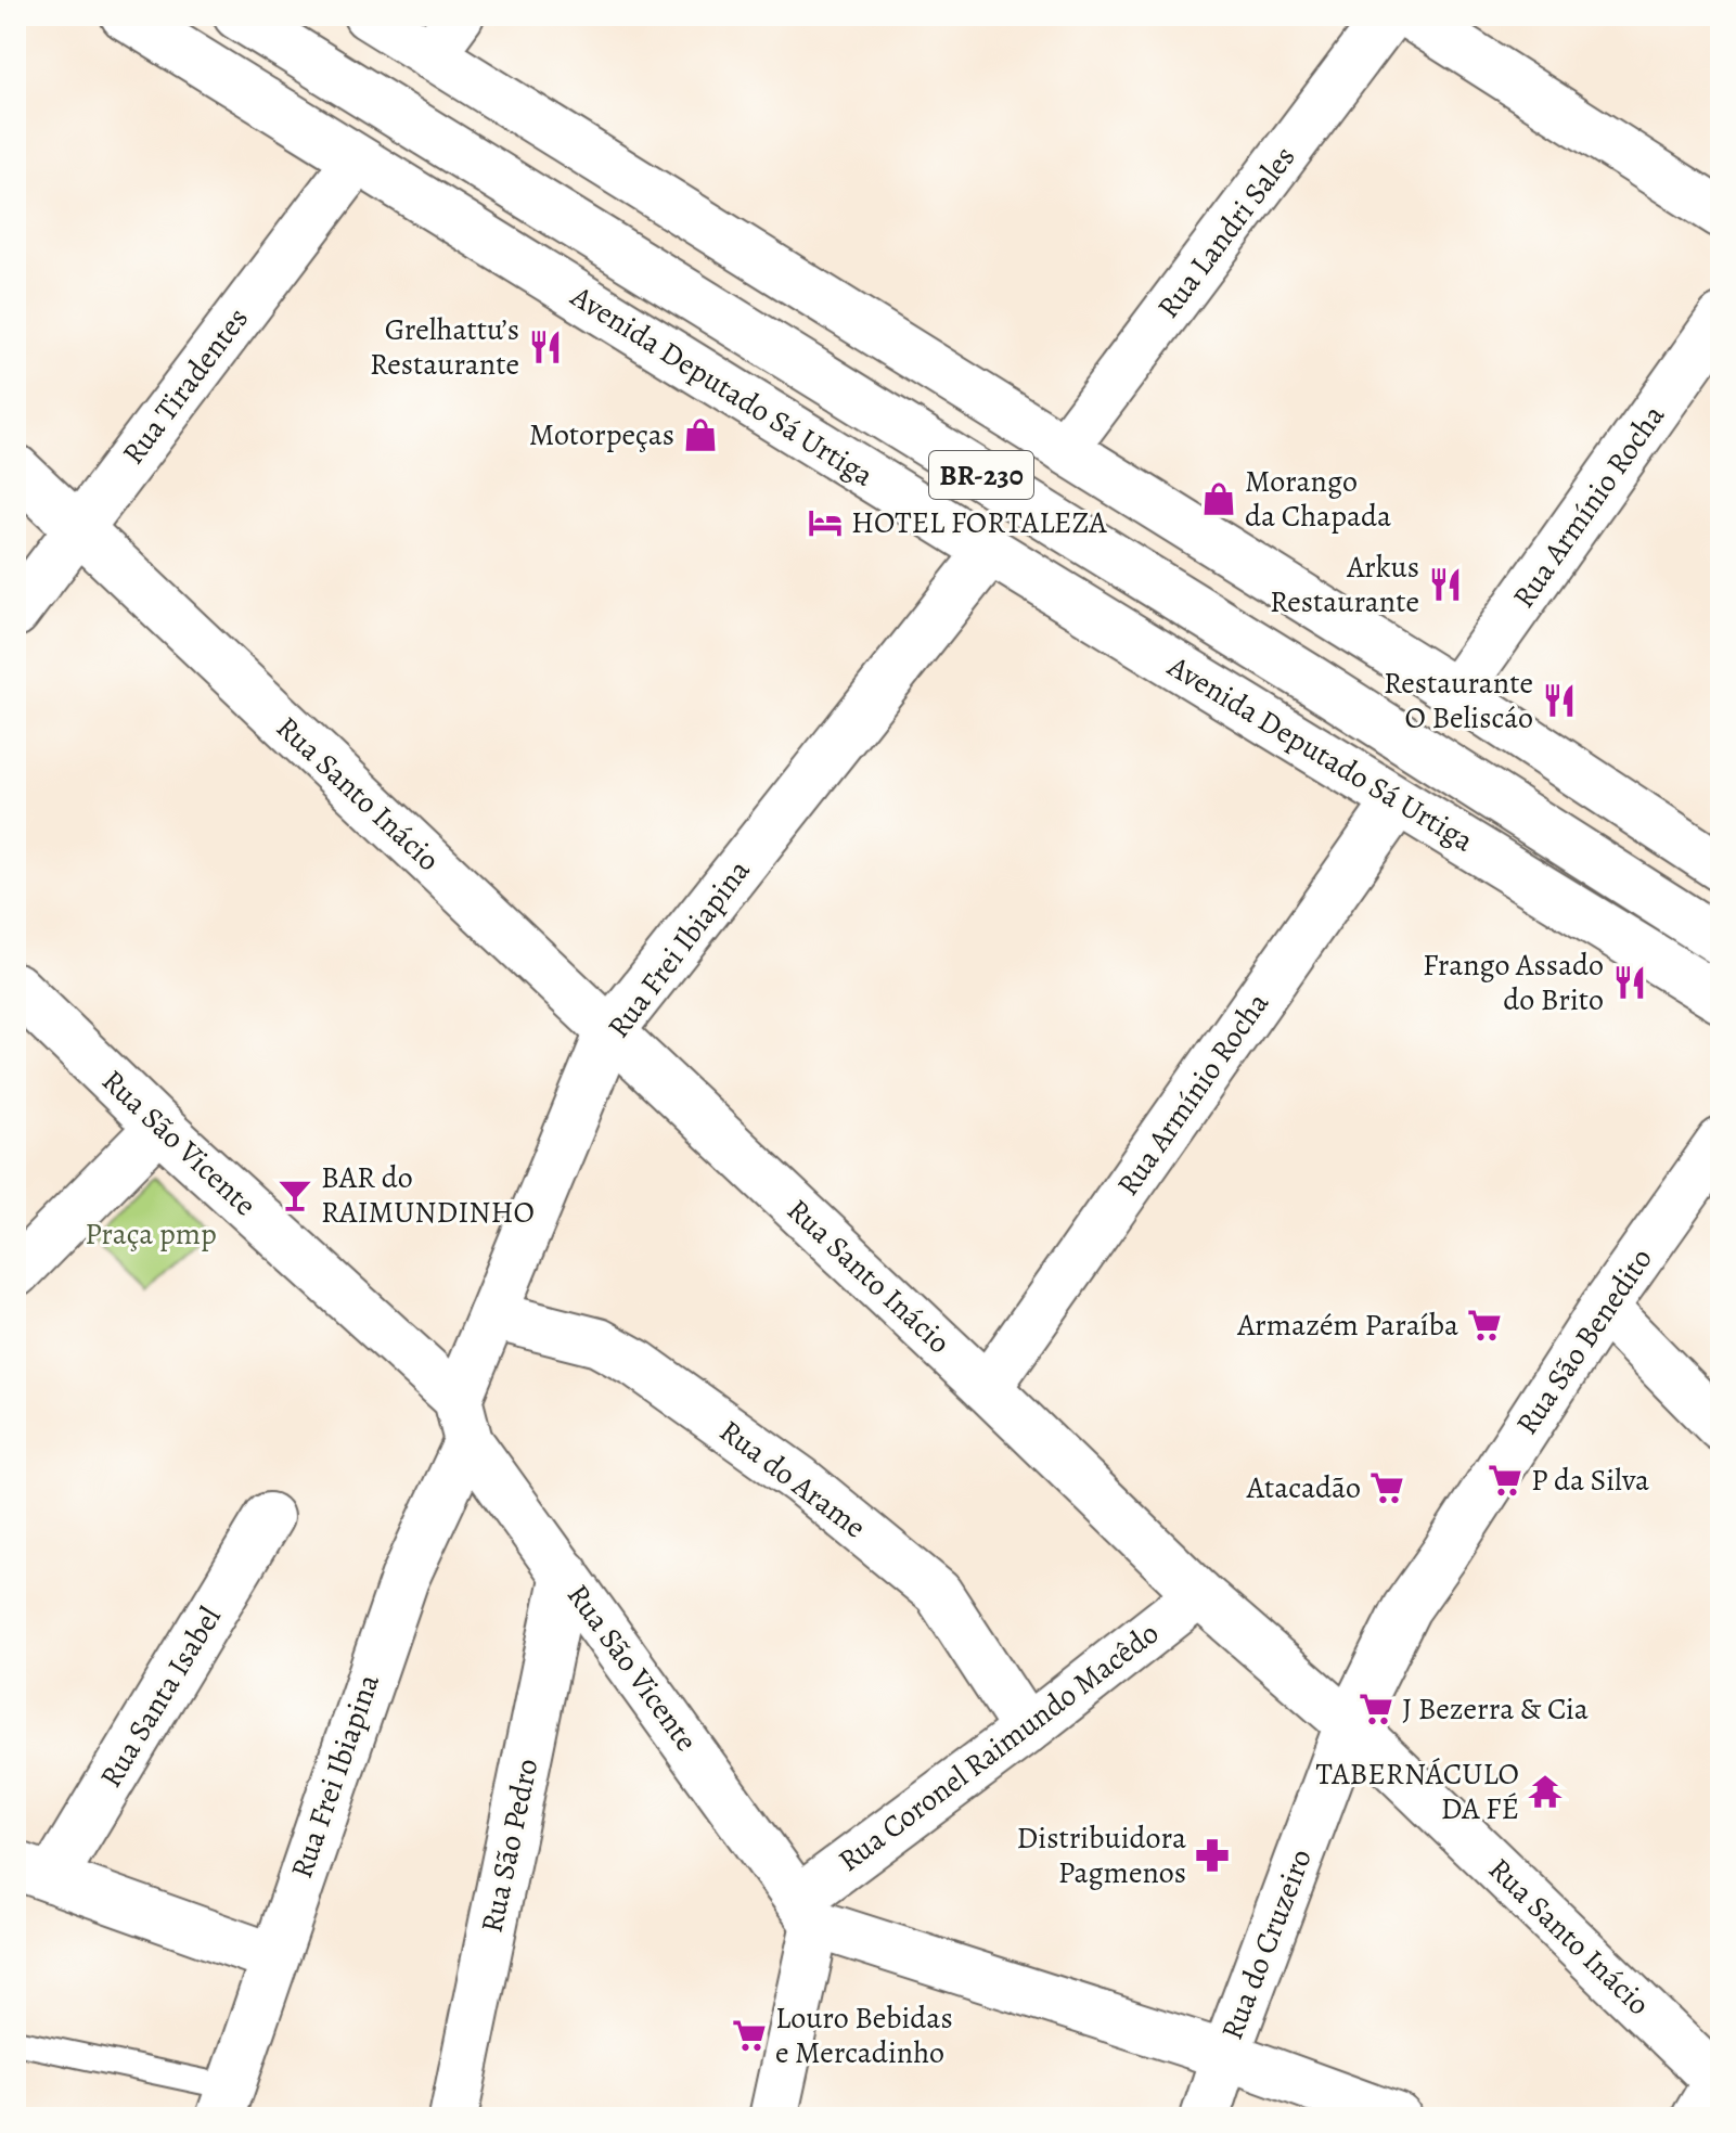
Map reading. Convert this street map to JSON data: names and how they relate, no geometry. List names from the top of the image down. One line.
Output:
{"streets":{"main road":["Rua Landri Sales","Rua Tiradentes","Avenida Deputado Sá Urtiga","BR-230","Rua Armínio Rocha","Rua Santo Inácio","Rua Frei Ibiapina","Rua São Vicente","Rua São Benedito","Rua do Arame","Rua Santa Isabel","Rua Coronel Raimundo Macêdo","Rua São Pedro","Rua do Cruzeiro"]},"crossings":[["Rua Tiradentes","Avenida Deputado Sá Urtiga"],["Rua Tiradentes","Rua Santo Inácio"],["Avenida Deputado Sá Urtiga","Rua Armínio Rocha"],["Avenida Deputado Sá Urtiga","Rua Frei Ibiapina"],["Rua Armínio Rocha","Rua Santo Inácio"],["Rua Santo Inácio","Rua Frei Ibiapina"],["Rua Santo Inácio","Rua São Benedito"],["Rua Santo Inácio","Rua Coronel Raimundo Macêdo"],["Rua Santo Inácio","Rua do Cruzeiro"],["Rua Frei Ibiapina","Rua São Vicente"],["Rua Frei Ibiapina","Rua do Arame"],["Rua São Vicente","Rua Coronel Raimundo Macêdo"],["Rua São Vicente","Rua São Pedro"],["Rua São Benedito","Rua do Cruzeiro"],["Rua do Arame","Rua Coronel Raimundo Macêdo"]],"parks":["Praça pmp"],"places":{"restaurant":["Grelhattu’s Restaurante","Arkus Restaurante","Restaurante O Beliscáo","Frango Assado do Brito"],"shop":["Motorpeças","Morango da Chapada"],"hotel":["HOTEL FORTALEZA"],"bar":["BAR do RAIMUNDINHO"],"supermarket":["Armazém Paraíba","P da Silva","Atacadão","J Bezerra & Cia","Louro Bebidas e Mercadinho"],"temple":["TABERNÁCULO DA FÉ"],"pharmacy":["Distribuidora Pagmenos"]}}
